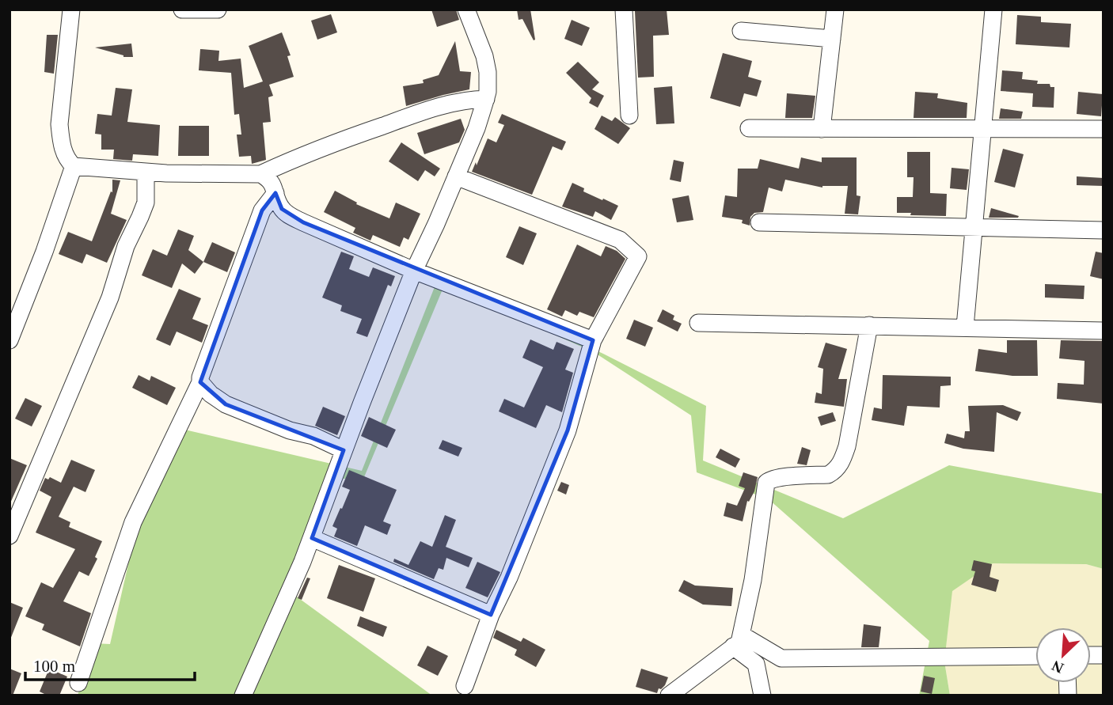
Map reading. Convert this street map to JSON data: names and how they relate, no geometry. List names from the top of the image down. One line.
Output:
{"scale_bar":"100 m","north":"bottom left"}
